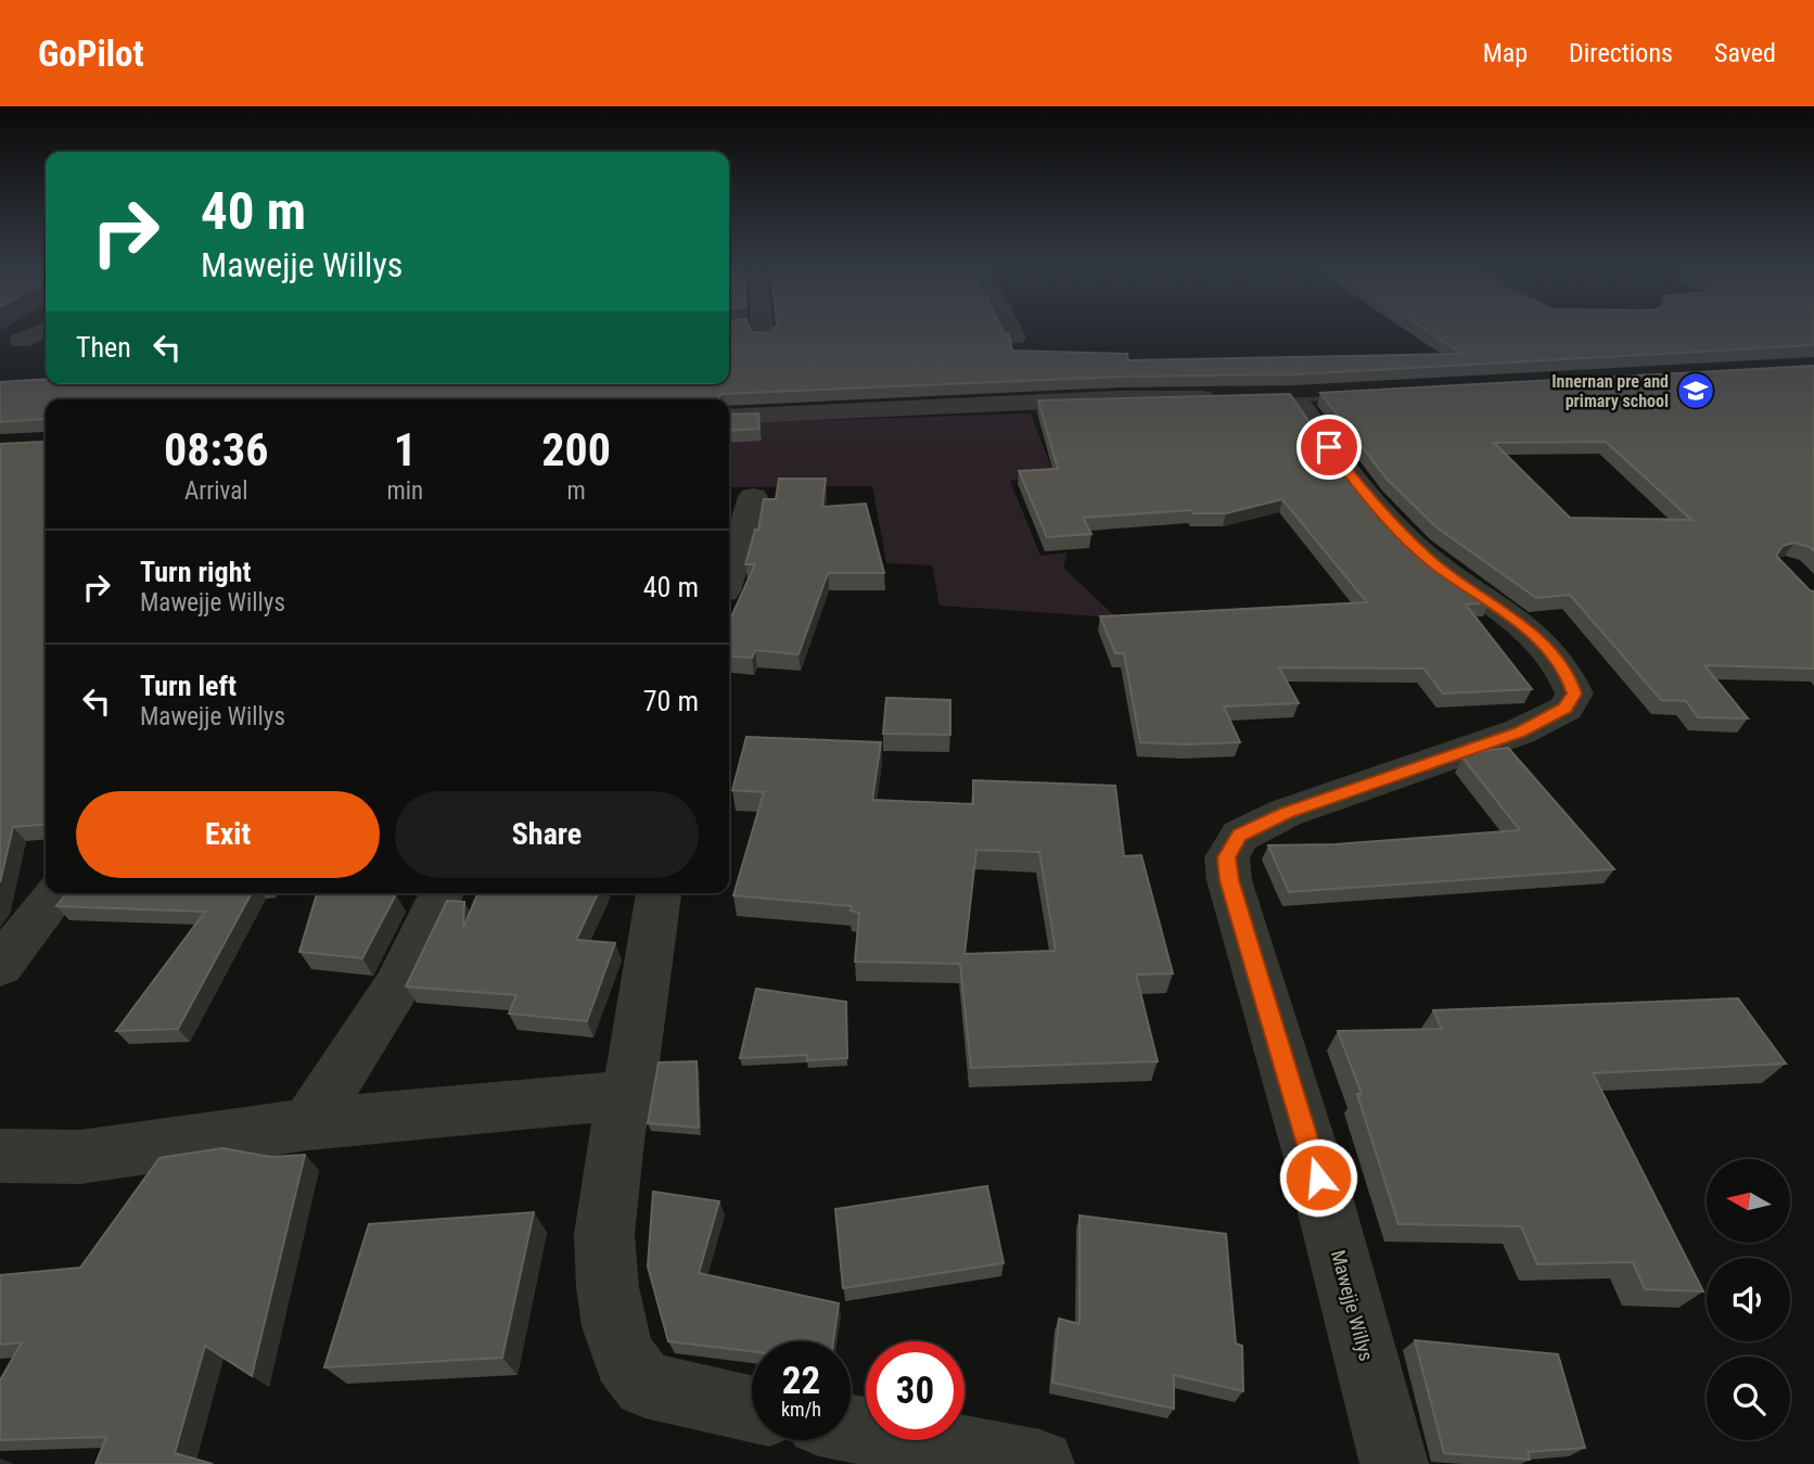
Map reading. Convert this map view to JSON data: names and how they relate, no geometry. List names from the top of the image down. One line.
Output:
{"streets":{"street":["Mawejje Willys"]},"places":{"school or university":["Innernan pre and primary school"]},"north":"left","page":{"header":"GoPilot","nav":["Map","Directions","Saved"],"turn":["40 m","Mawejje Willys"],"then":"Then","eta":["08:36","Arrival","1","min","200","m"],"list":[{"name":"Turn right","note":"Mawejje Willys","value":"40 m"},{"name":"Turn left","note":"Mawejje Willys","value":"70 m"}],"buttons":["Exit","Share"],"speed":"22 km/h","limit":"30"}}
